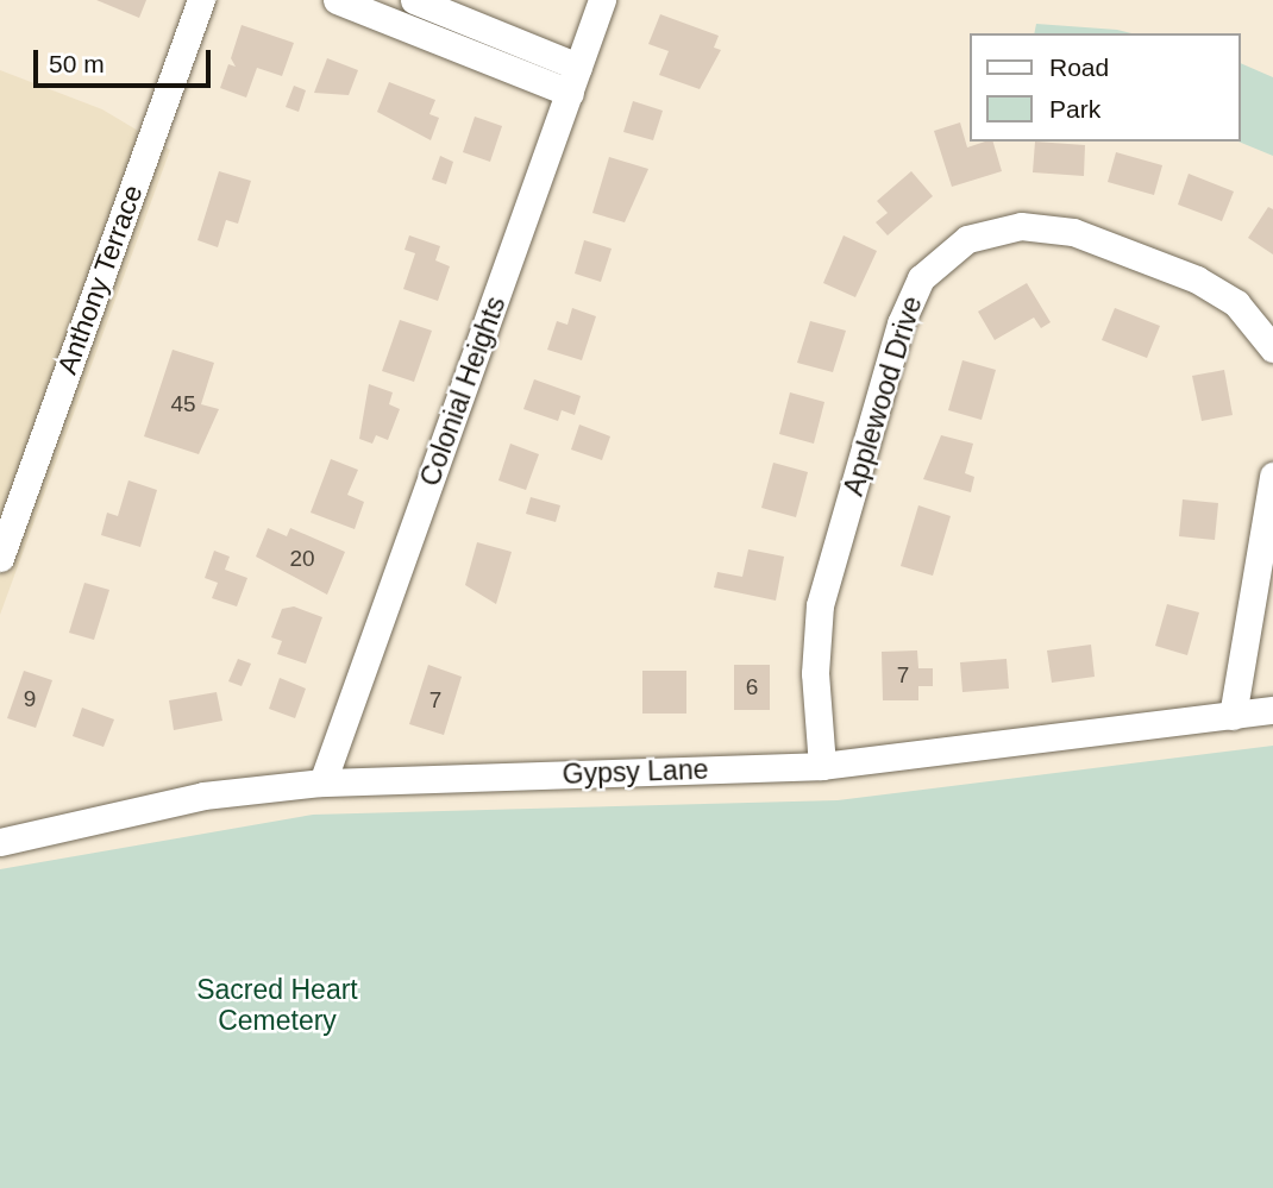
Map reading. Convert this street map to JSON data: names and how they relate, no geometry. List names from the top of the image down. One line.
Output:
{"streets":{"street":["Anthony Terrace","Colonial Heights","Applewood Drive","Gypsy Lane"]},"crossings":[["Colonial Heights","Gypsy Lane"],["Applewood Drive","Gypsy Lane"]],"parks":["Sacred Heart Cemetery"],"house_numbers":["45","20","7","6","9","7"],"legend":["Road","Park"],"scale_bar":"50 m"}
